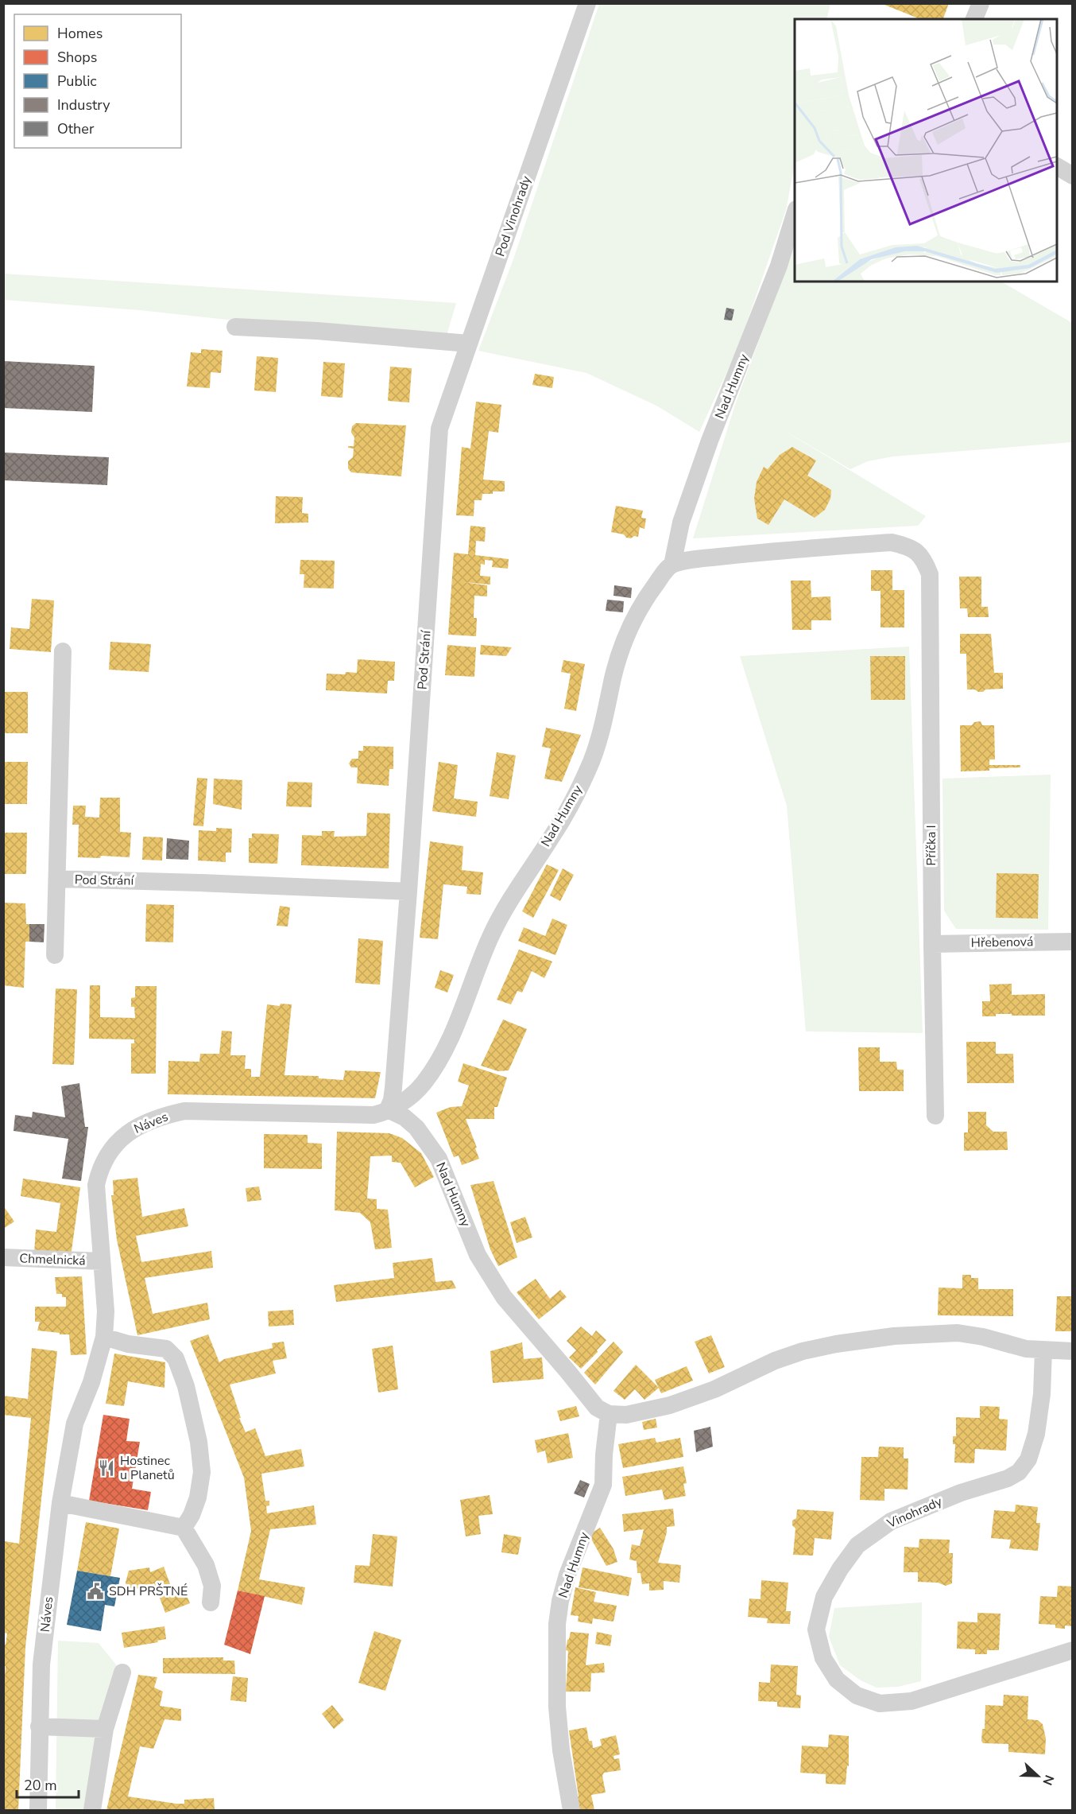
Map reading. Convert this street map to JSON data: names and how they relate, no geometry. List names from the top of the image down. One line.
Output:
{"streets":{"street":["Pod Vinohrady","Nad Humny","Pod Strání","Příčka I","Hřebenová","Náves","Chmelnická","Vinohrady"]},"crossings":[["Pod Vinohrady","Pod Strání"],["Nad Humny","Pod Strání"],["Nad Humny","Příčka I"],["Nad Humny","Náves"],["Pod Strání","Náves"],["Příčka I","Hřebenová"],["Náves","Chmelnická"]],"places":{"restaurant":["Hostinec u Planetů"],"public building":["SDH PRŠTNÉ"]},"legend":["Homes","Shops","Public","Industry","Other"],"scale_bar":"20 m","north":"right"}
